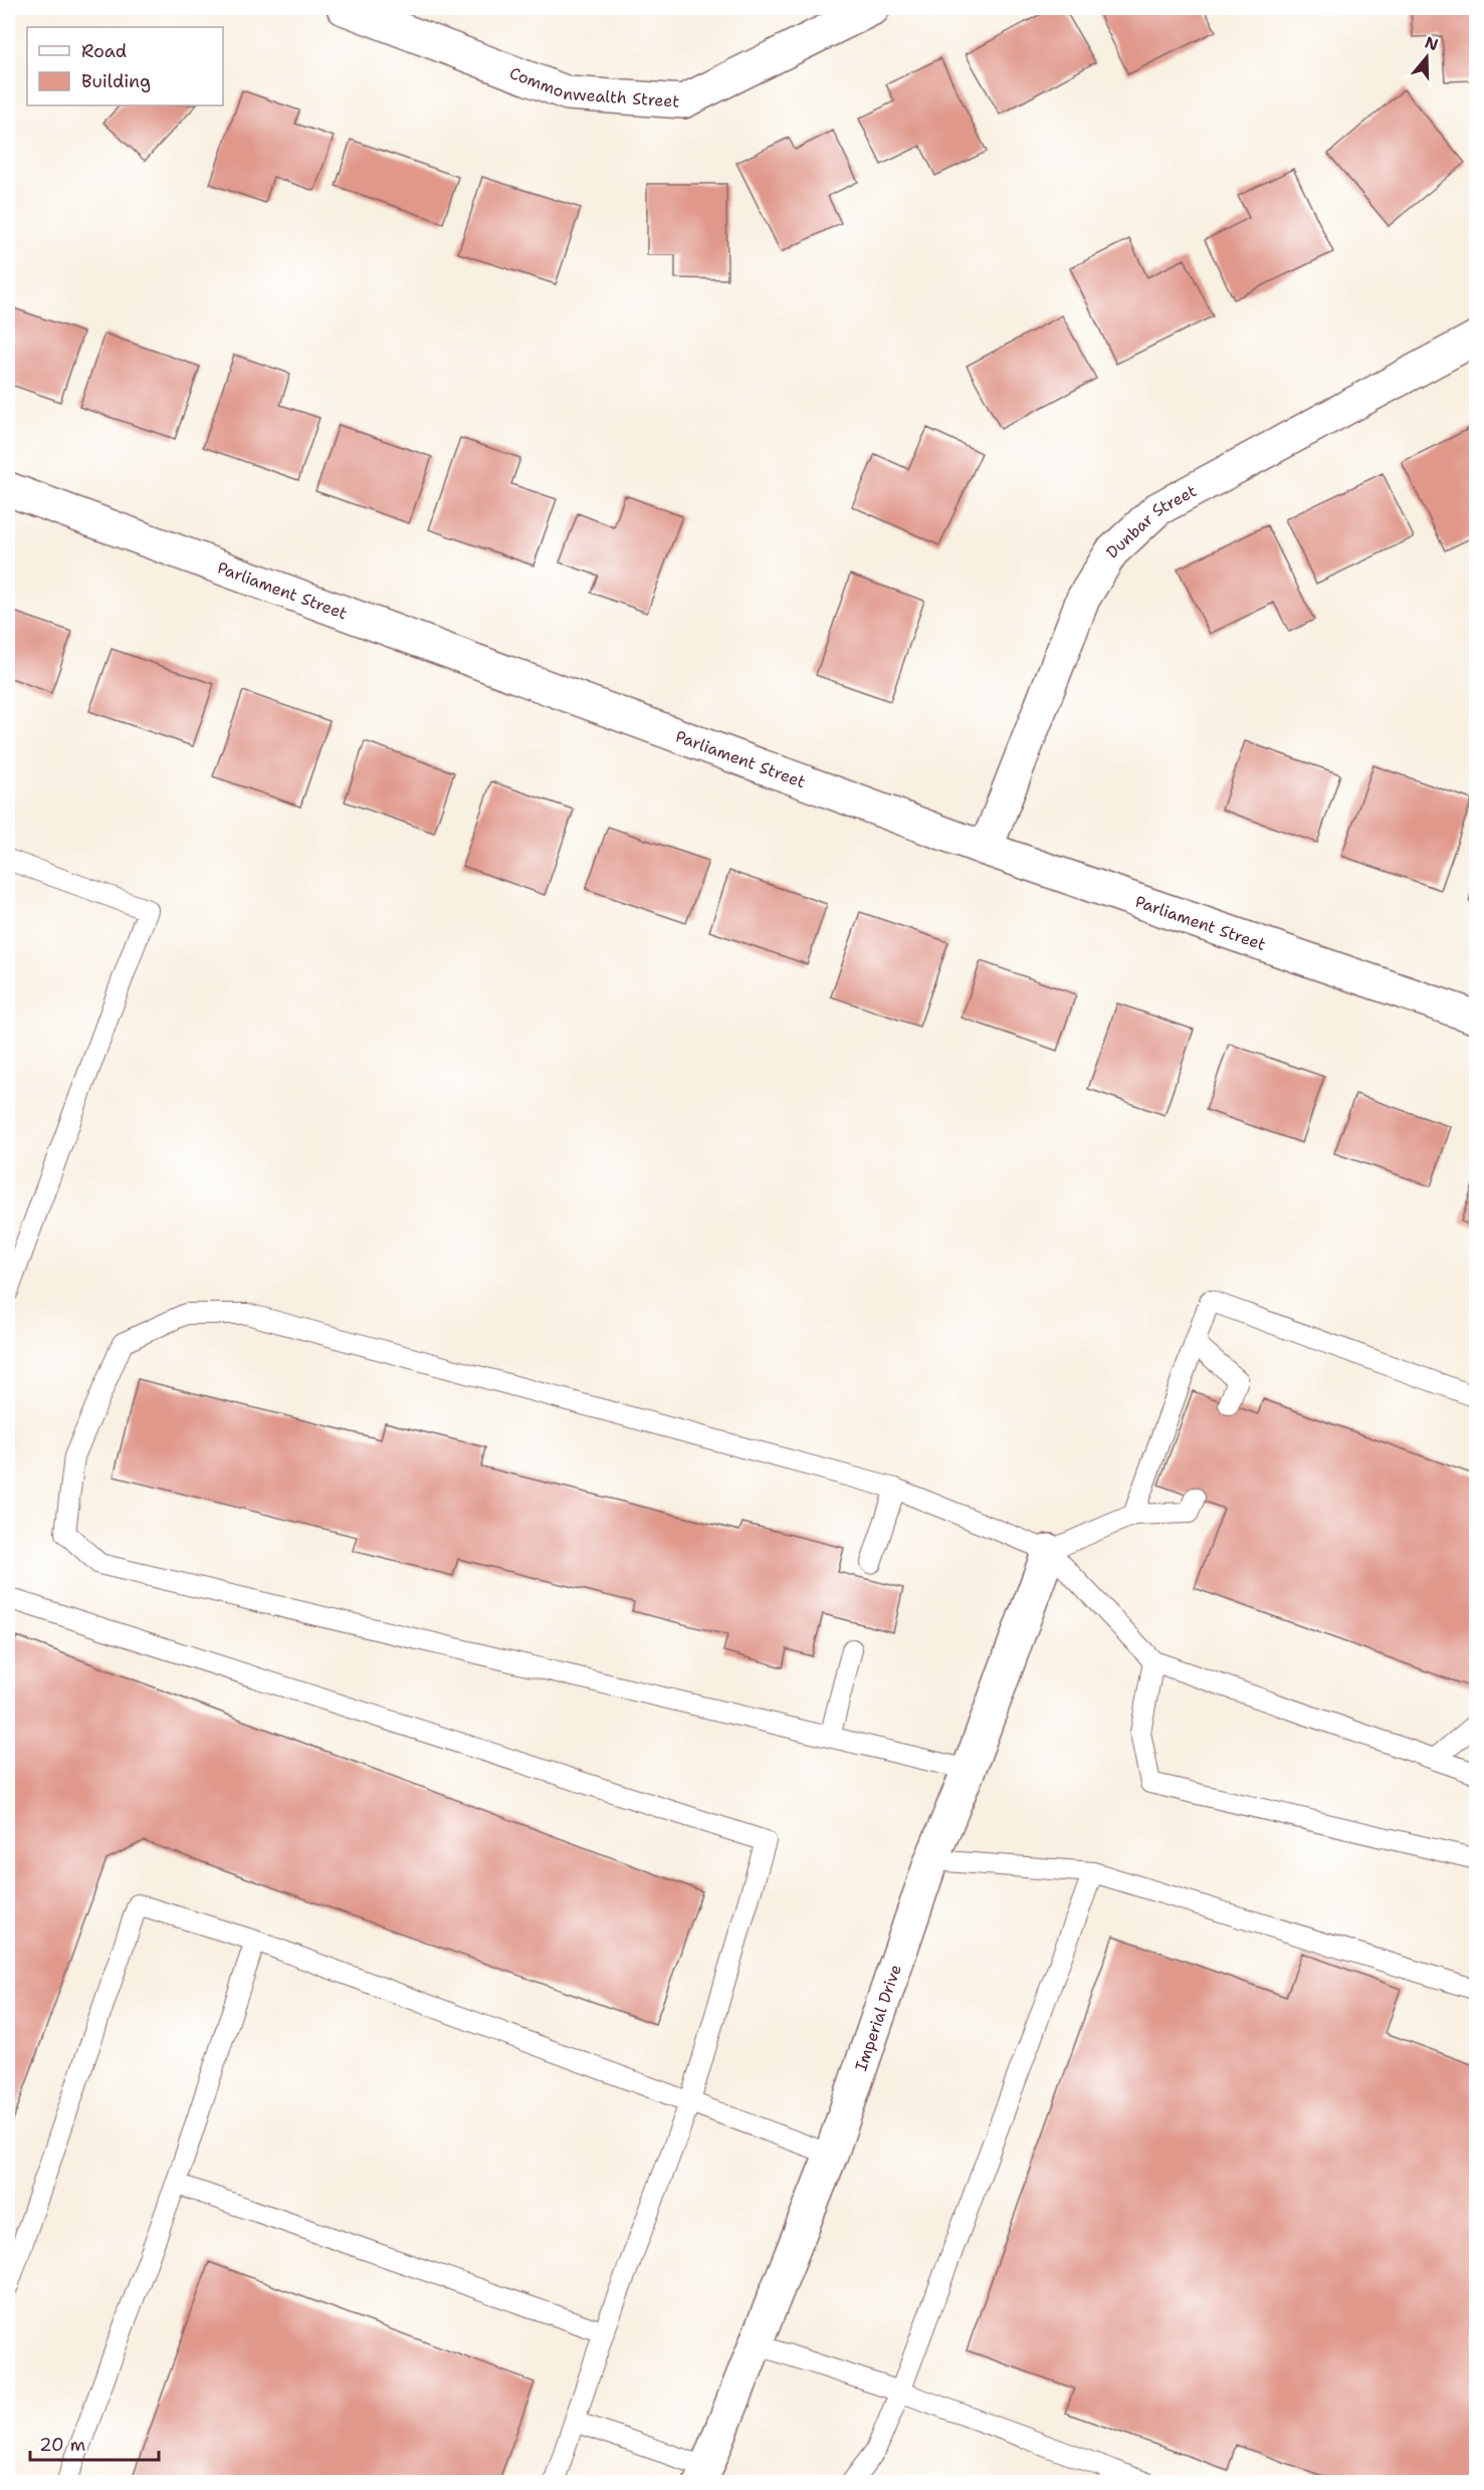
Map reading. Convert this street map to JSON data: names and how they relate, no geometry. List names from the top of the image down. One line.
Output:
{"streets":{"street":["Commonwealth Street","Dunbar Street","Parliament Street","Imperial Drive"]},"crossings":[["Dunbar Street","Parliament Street"]],"legend":["Road","Building"],"scale_bar":"20 m","north":"top"}
